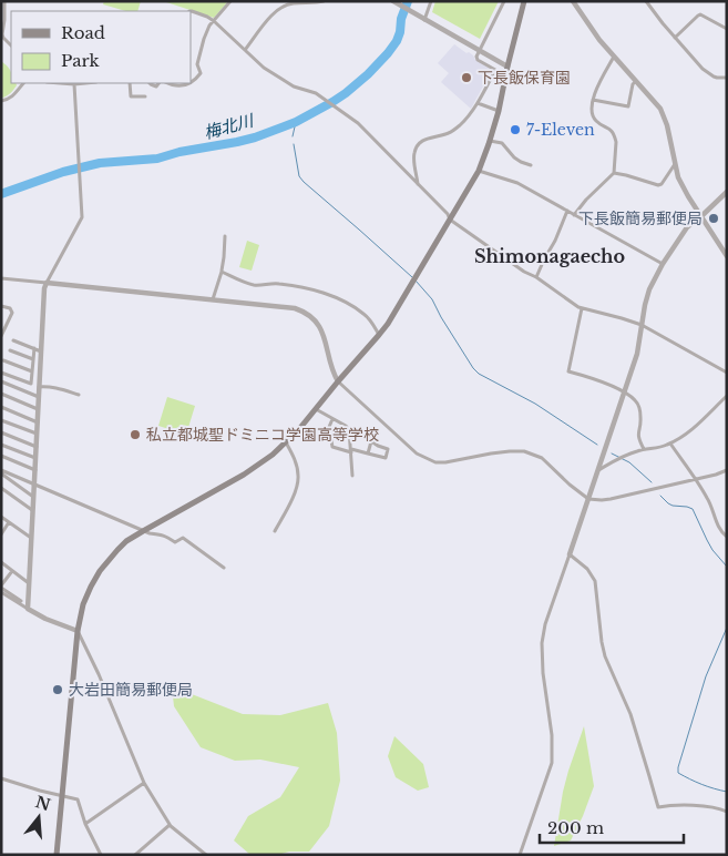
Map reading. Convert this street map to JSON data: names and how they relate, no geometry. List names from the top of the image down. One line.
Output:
{"districts":["Shimonagaecho"],"water":["梅北川"],"places":["下長飯保育園","7-Eleven","下長飯簡易郵便局","私立都城聖ドミニコ学園高等学校","大岩田簡易郵便局"],"legend":["Road","Park"],"scale_bar":"200 m","north":"top"}
